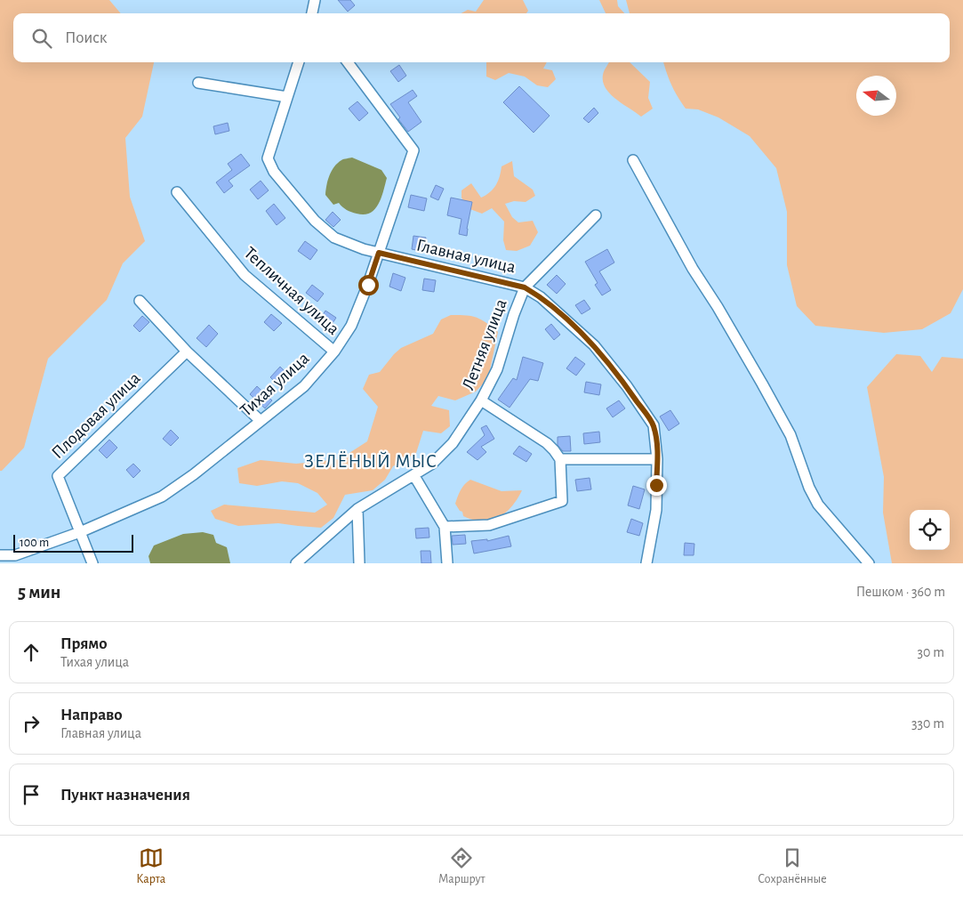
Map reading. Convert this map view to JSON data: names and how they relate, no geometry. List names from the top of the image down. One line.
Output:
{"streets":{"street":["Главная улица","Тепличная улица","Летняя улица","Тихая улица","Плодовая улица"]},"crossings":[["Главная улица","Летняя улица"],["Главная улица","Тихая улица"],["Тепличная улица","Тихая улица"],["Тихая улица","Плодовая улица"]],"districts":["ЗЕЛЁНЫЙ МЫС"],"scale_bar":"100 m","north":"left","page":{"search":"Поиск","scale":"100 m","heading":["5 мин","Пешком · 360 m"],"list":[["Прямо","Тихая улица","30 m"],["Направо","Главная улица","330 m"],"Пункт назначения"],"nav":["Карта","Маршрут","Сохранённые"]}}
